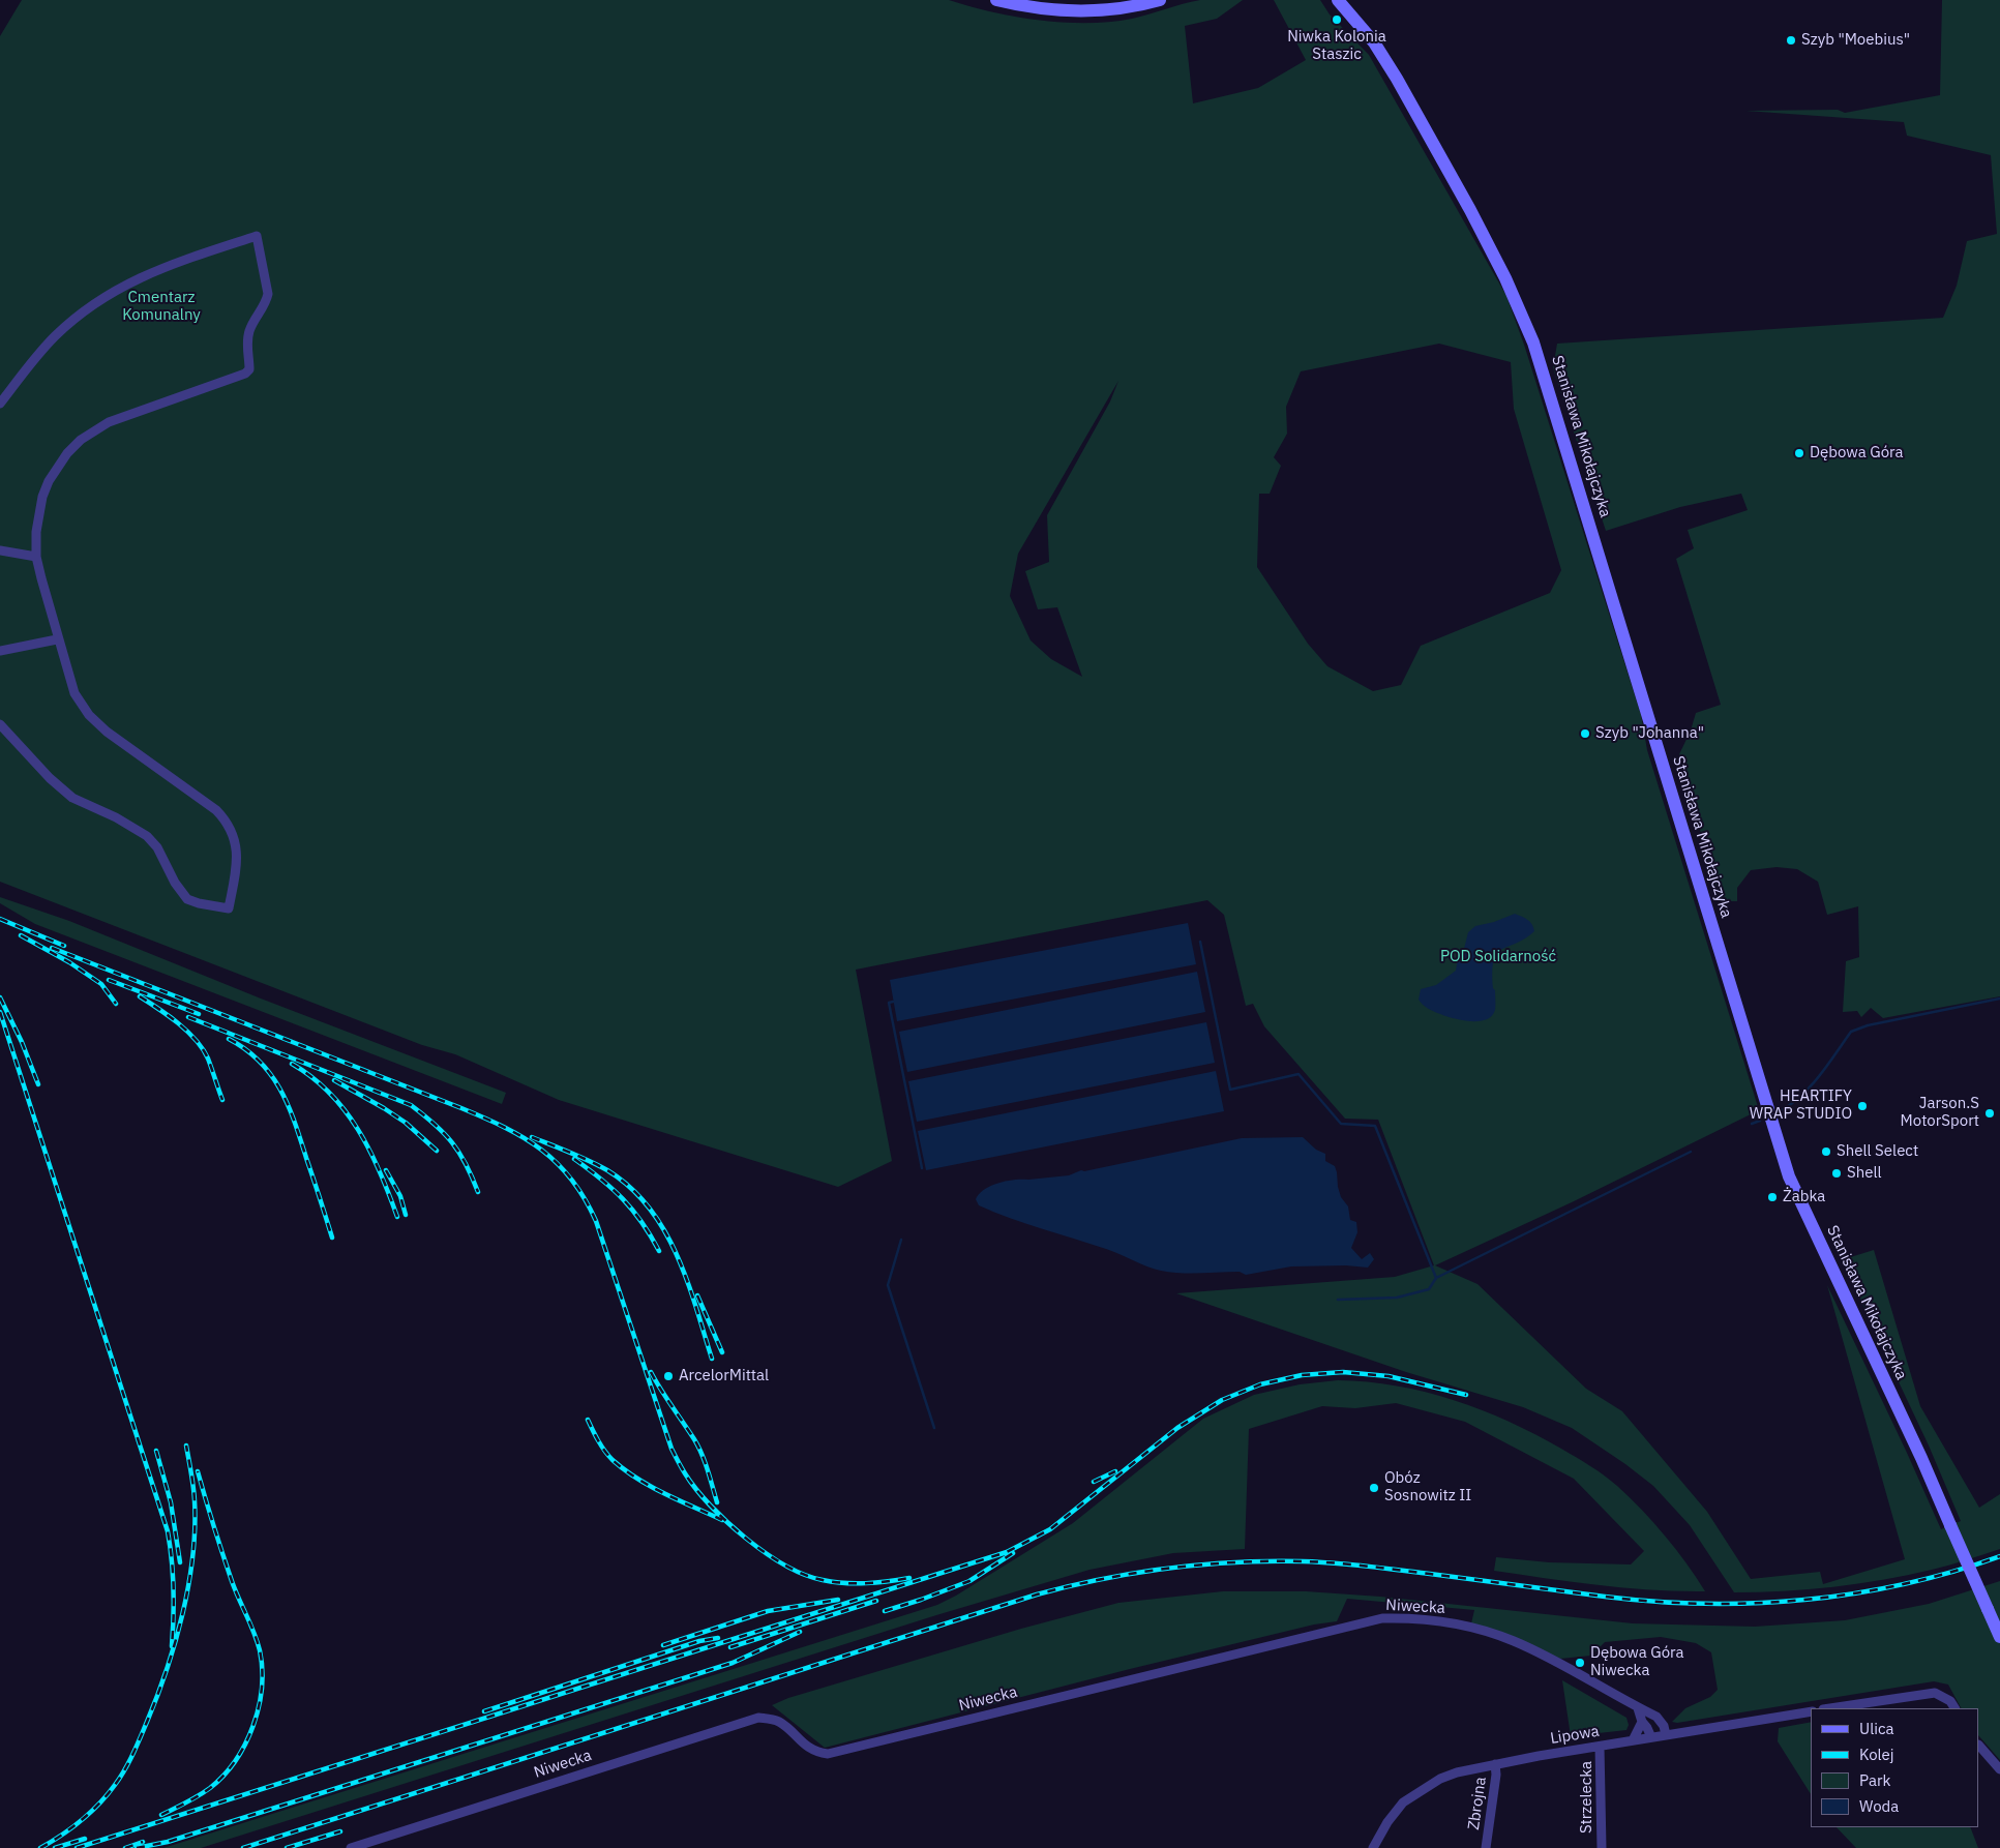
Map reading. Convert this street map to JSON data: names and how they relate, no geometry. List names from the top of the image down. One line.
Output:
{"streets":{"street":["Stanisława Mikołajczyka","Niwecka","Lipowa","Strzelecka","Zbrojna"]},"crossings":[["Niwecka","Lipowa"],["Lipowa","Strzelecka"],["Lipowa","Zbrojna"]],"parks":["Cmentarz Komunalny","POD Solidarność"],"places":["Niwka Kolonia Staszic","Szyb \"Moebius\"","Dębowa Góra","Szyb \"Johanna\"","HEARTIFY WRAP STUDIO","Jarson.S MotorSport","Shell Select","Shell","Żabka","ArcelorMittal","Obóz Sosnowitz II","Dębowa Góra Niwecka"],"legend":["Ulica","Kolej","Park","Woda"]}
